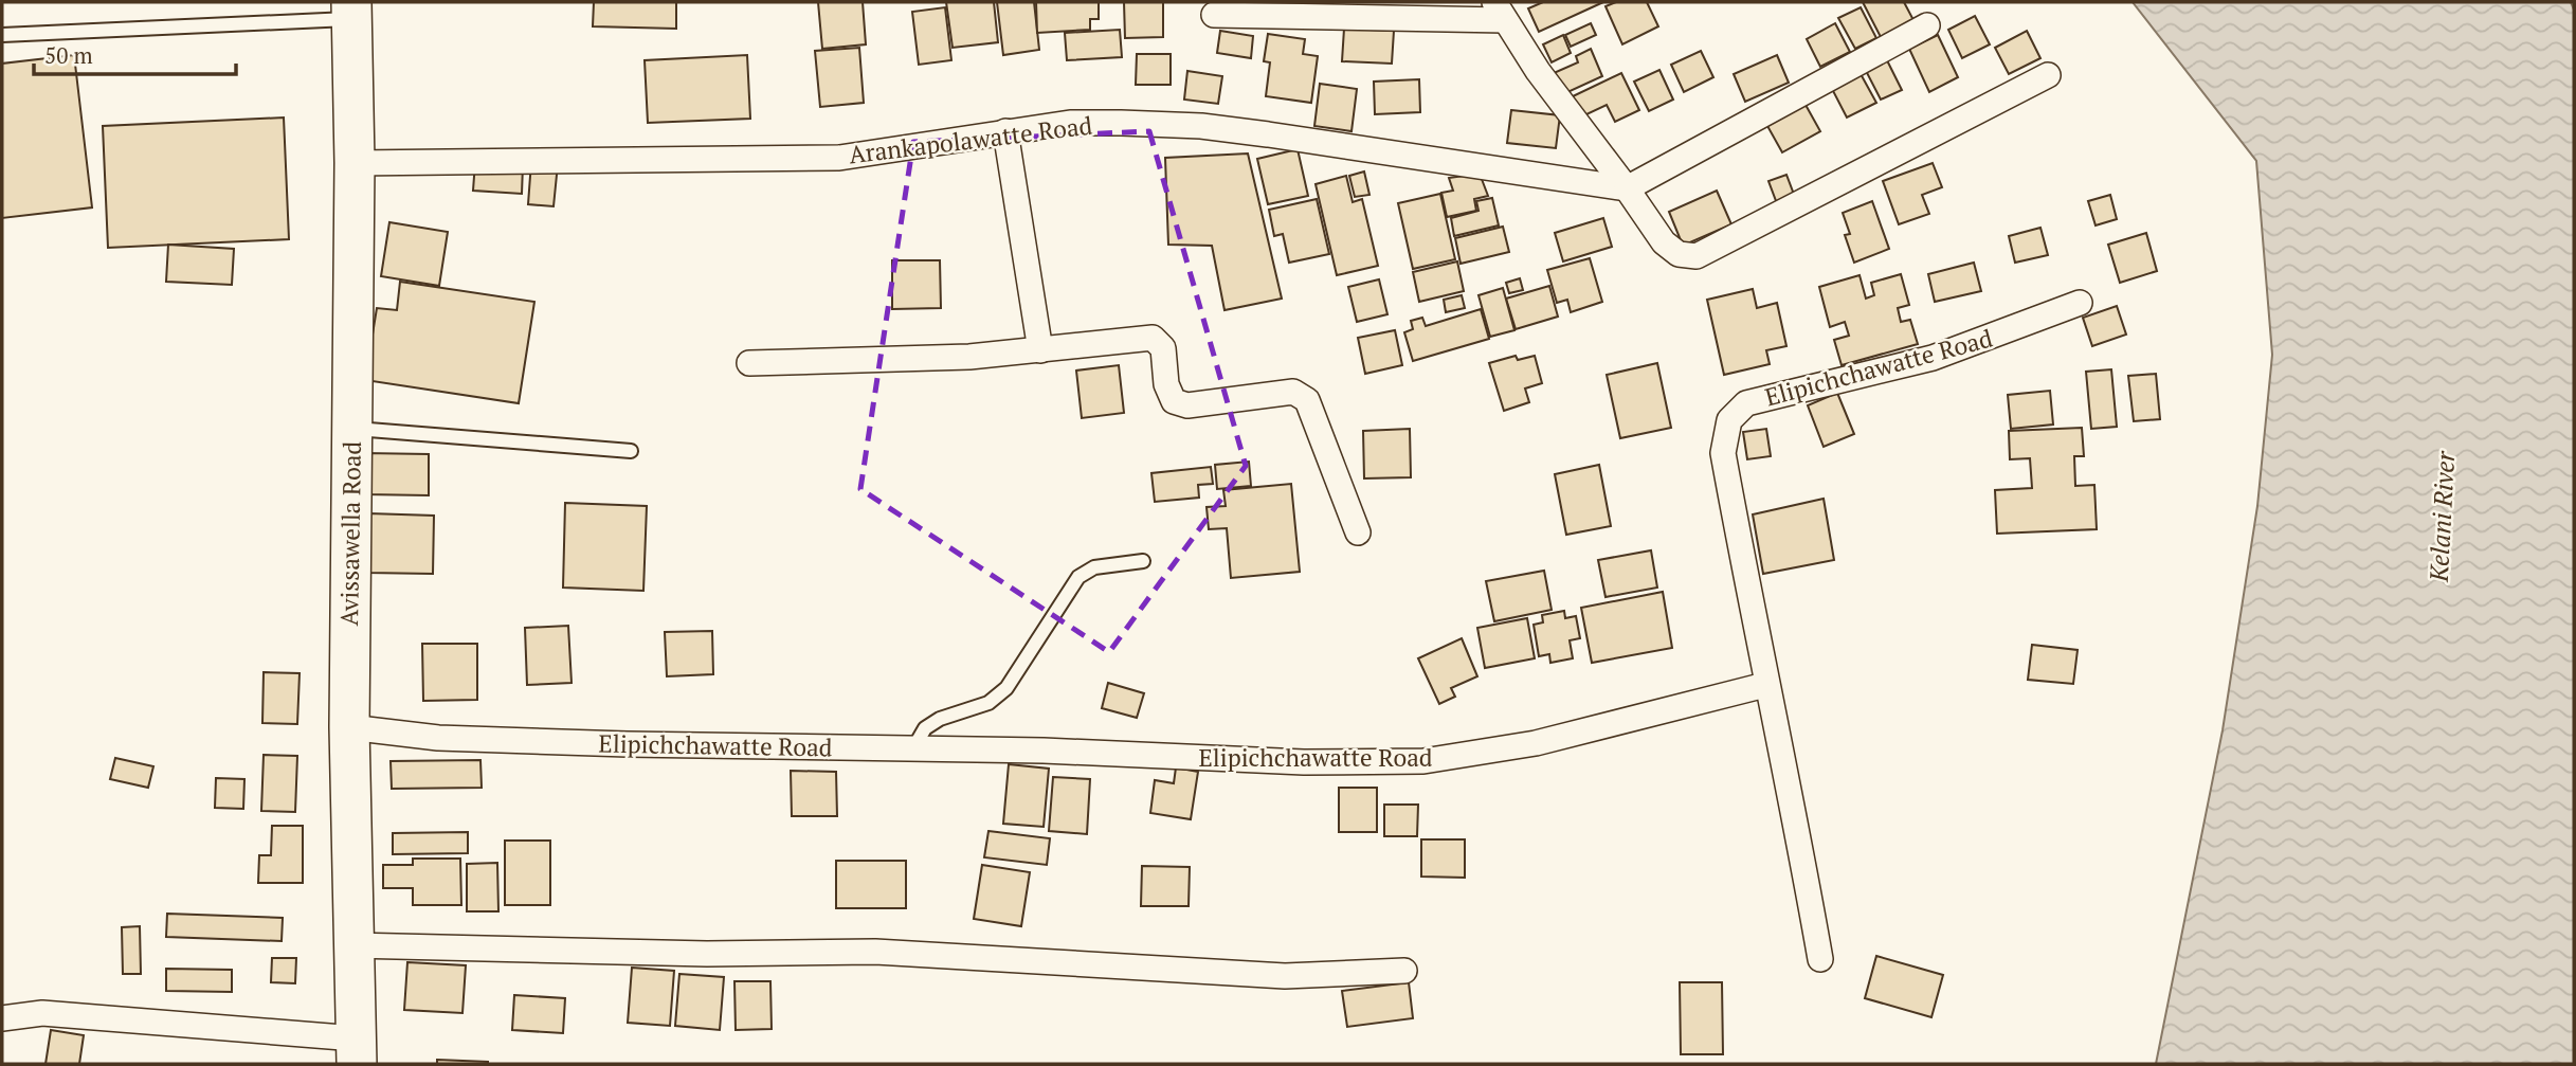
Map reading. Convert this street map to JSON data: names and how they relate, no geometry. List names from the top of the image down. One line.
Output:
{"streets":{"main road":["Avissawella Road"],"street":["Arankapolawatte Road","Elipichchawatte Road"]},"crossings":[["Arankapolawatte Road","Avissawella Road"],["Elipichchawatte Road","Avissawella Road"]],"water":["Kelani River"],"scale_bar":"50 m"}
